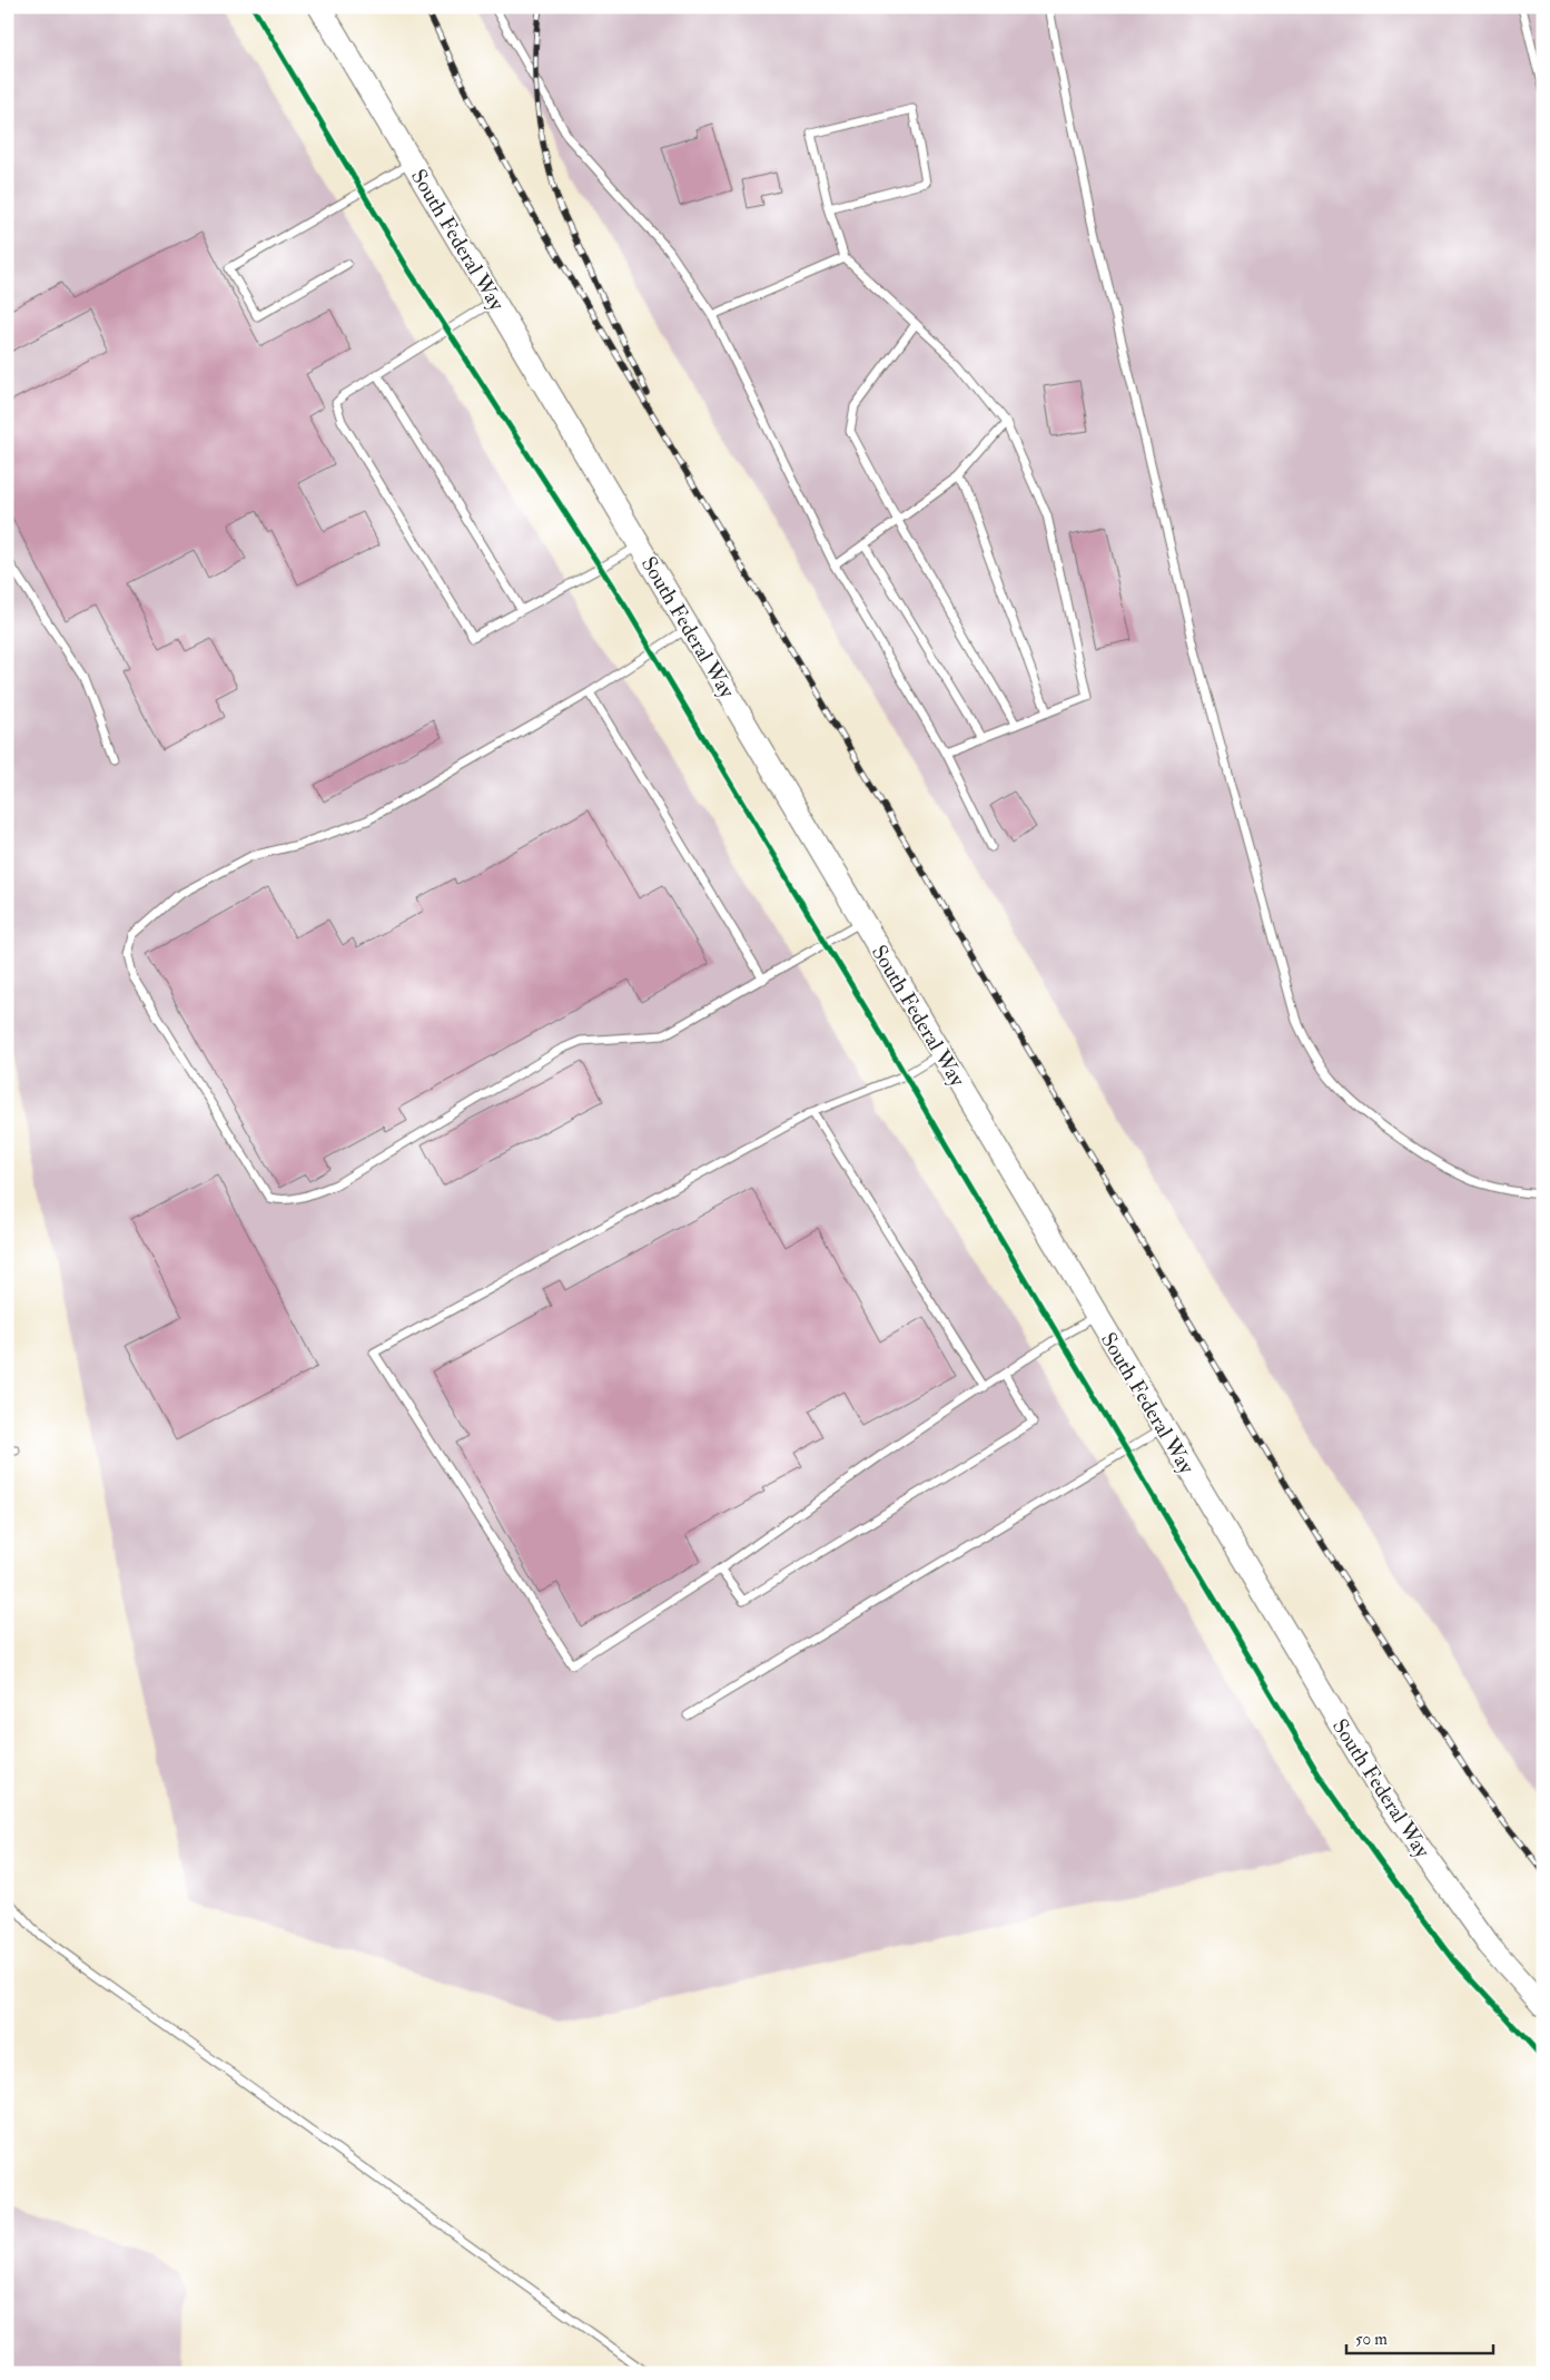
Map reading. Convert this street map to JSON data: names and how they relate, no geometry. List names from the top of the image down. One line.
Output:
{"streets":{"main road":["South Federal Way"]},"scale_bar":"50 m"}
